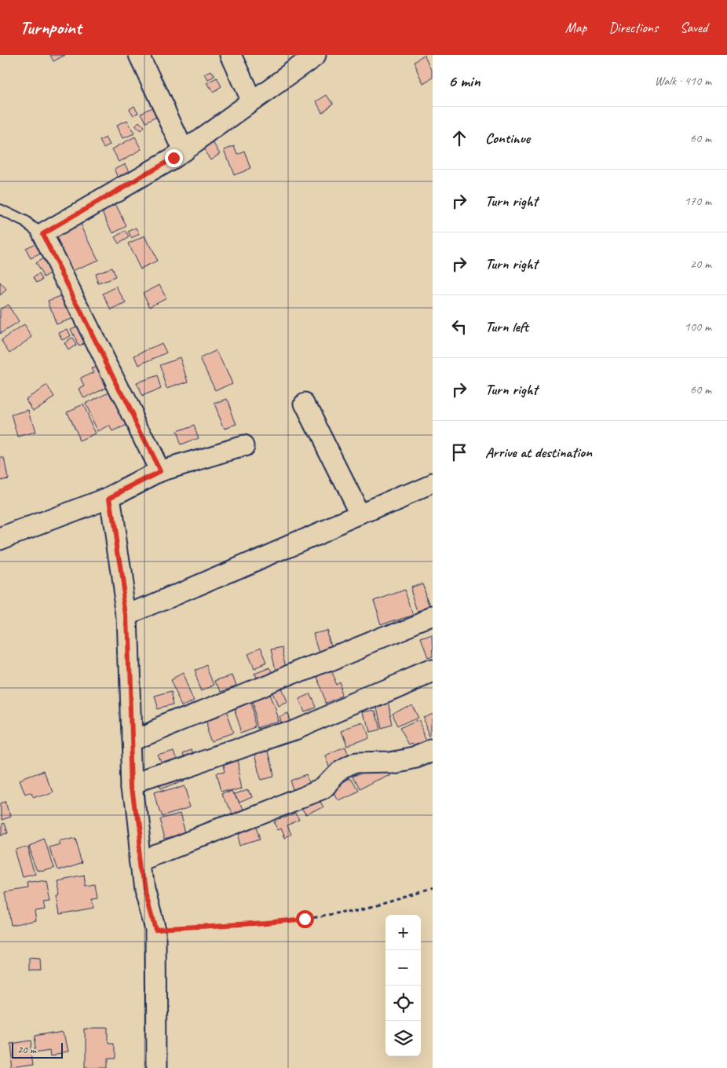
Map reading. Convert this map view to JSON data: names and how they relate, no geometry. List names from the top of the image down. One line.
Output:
{"scale_bar":"20 m","page":{"header":"Turnpoint","nav":["Map","Directions","Saved"],"heading":["6 min","Walk · 410 m"],"list":[["Continue","60 m"],["Turn right","170 m"],["Turn right","20 m"],["Turn left","100 m"],["Turn right","60 m"],"Arrive at destination"],"map_buttons":["+","−"],"scale":"20 m"}}
